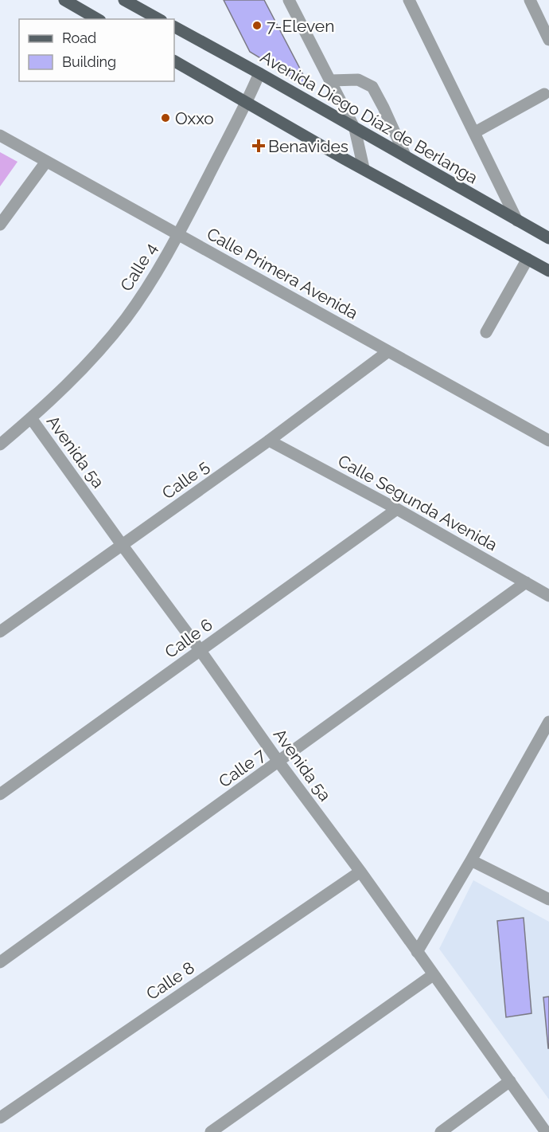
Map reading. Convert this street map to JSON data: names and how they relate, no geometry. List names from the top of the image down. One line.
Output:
{"streets":{"main road":["Avenida Diego Díaz de Berlanga"],"street":["Calle 4","Calle Primera Avenida","Avenida 5a","Calle 5","Calle Segunda Avenida","Calle 6","Calle 7","Calle 8"]},"crossings":[["Avenida Diego Díaz de Berlanga","Calle 4"],["Calle 4","Calle Primera Avenida"],["Calle 4","Avenida 5a"],["Calle Primera Avenida","Calle 5"],["Avenida 5a","Calle 5"],["Avenida 5a","Calle 6"],["Avenida 5a","Calle 7"],["Avenida 5a","Calle 8"],["Calle 5","Calle Segunda Avenida"],["Calle Segunda Avenida","Calle 6"],["Calle Segunda Avenida","Calle 7"]],"places":{"other":["7-Eleven","Oxxo"],"health":["Benavides"]},"legend":["Road","Building"]}
